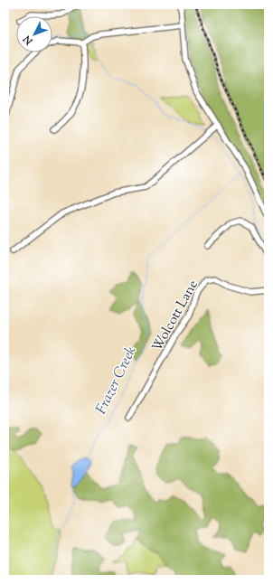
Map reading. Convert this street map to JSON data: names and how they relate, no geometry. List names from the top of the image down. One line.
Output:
{"streets":{"street":["Wolcott Lane"]},"water":["Frazer Creek"],"north":"bottom left"}
